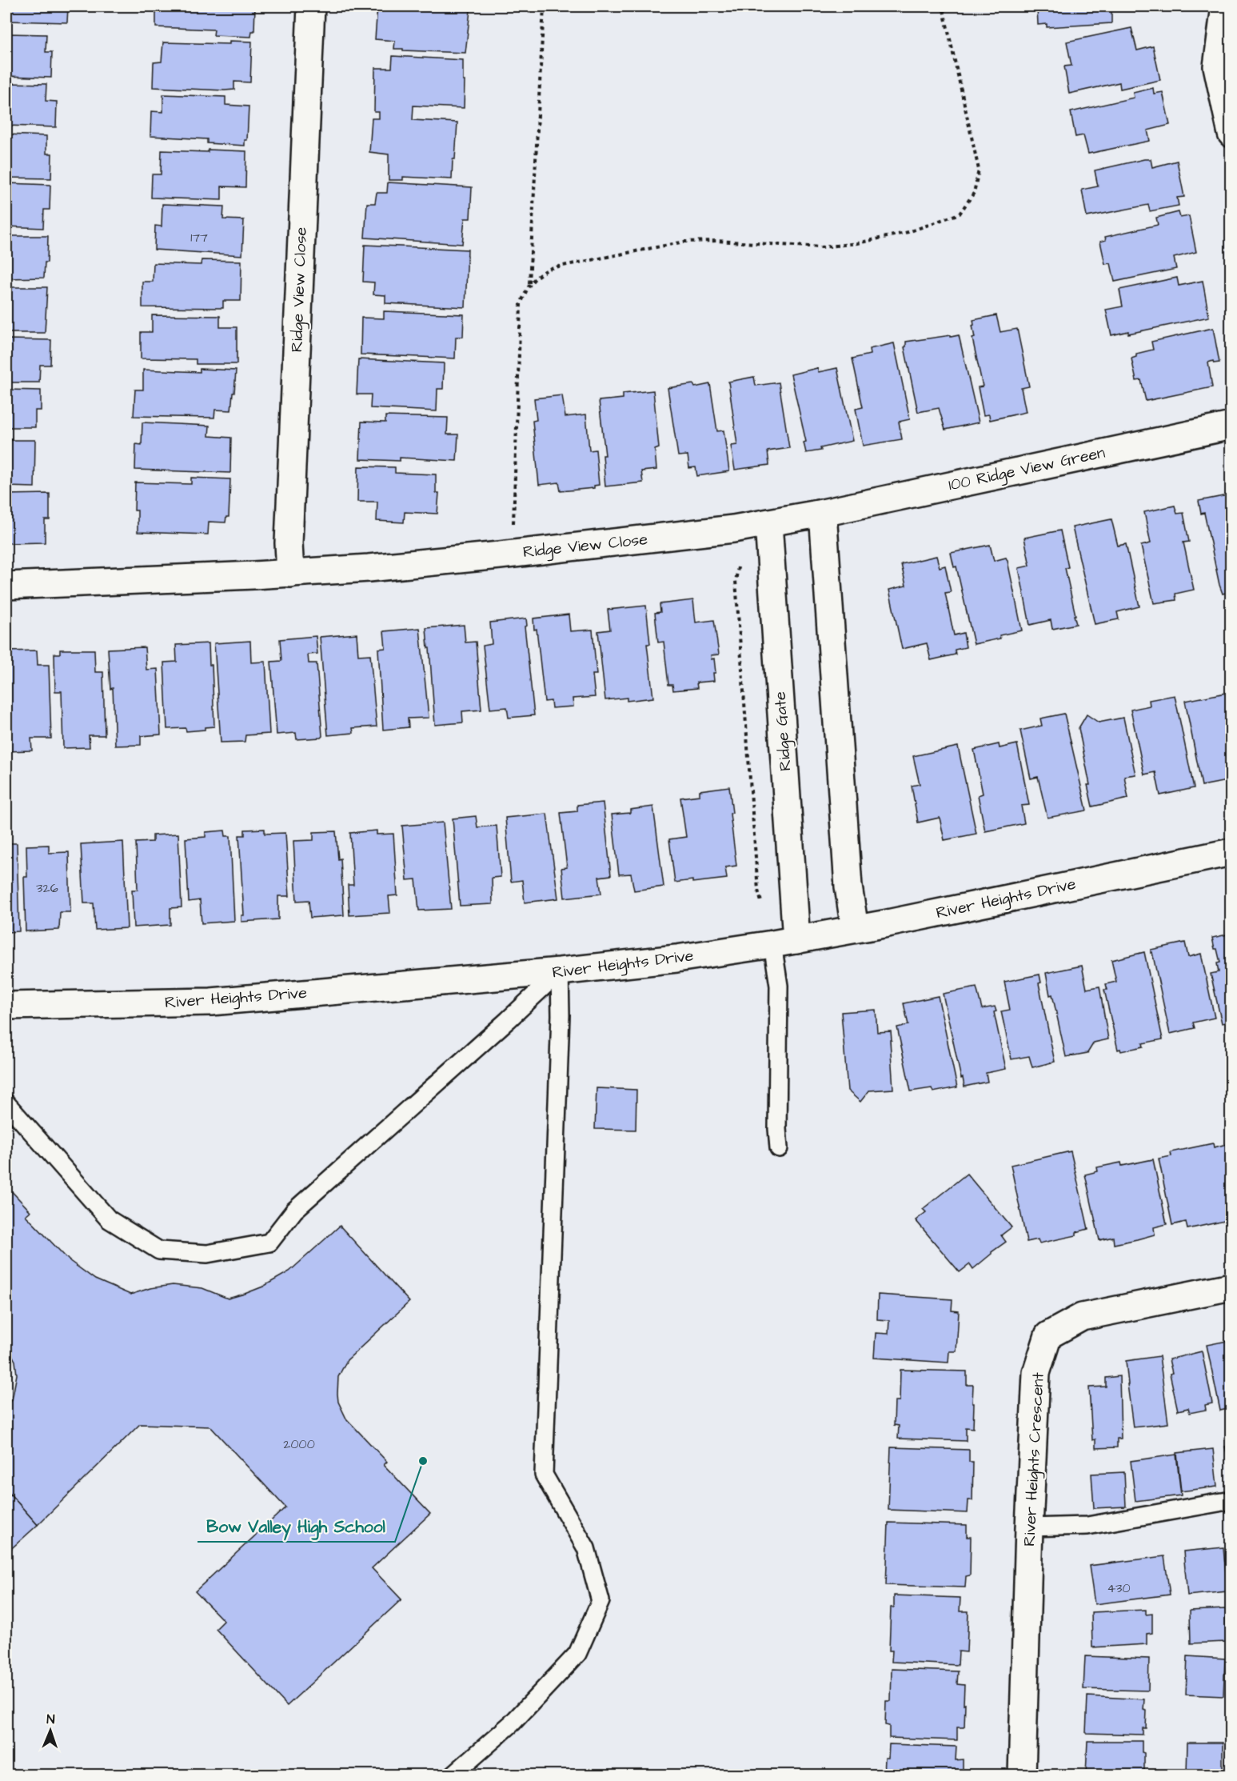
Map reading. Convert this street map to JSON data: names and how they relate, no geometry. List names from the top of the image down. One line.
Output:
{"streets":{"street":["Ridge View Close","100 Ridge View Green","Ridge Gate","River Heights Drive","River Heights Crescent"]},"crossings":[["Ridge View Close","100 Ridge View Green"],["Ridge View Close","Ridge Gate"],["Ridge Gate","River Heights Drive"]],"places":["Bow Valley High School"],"house_numbers":["177","326","2000","430"],"north":"top"}
